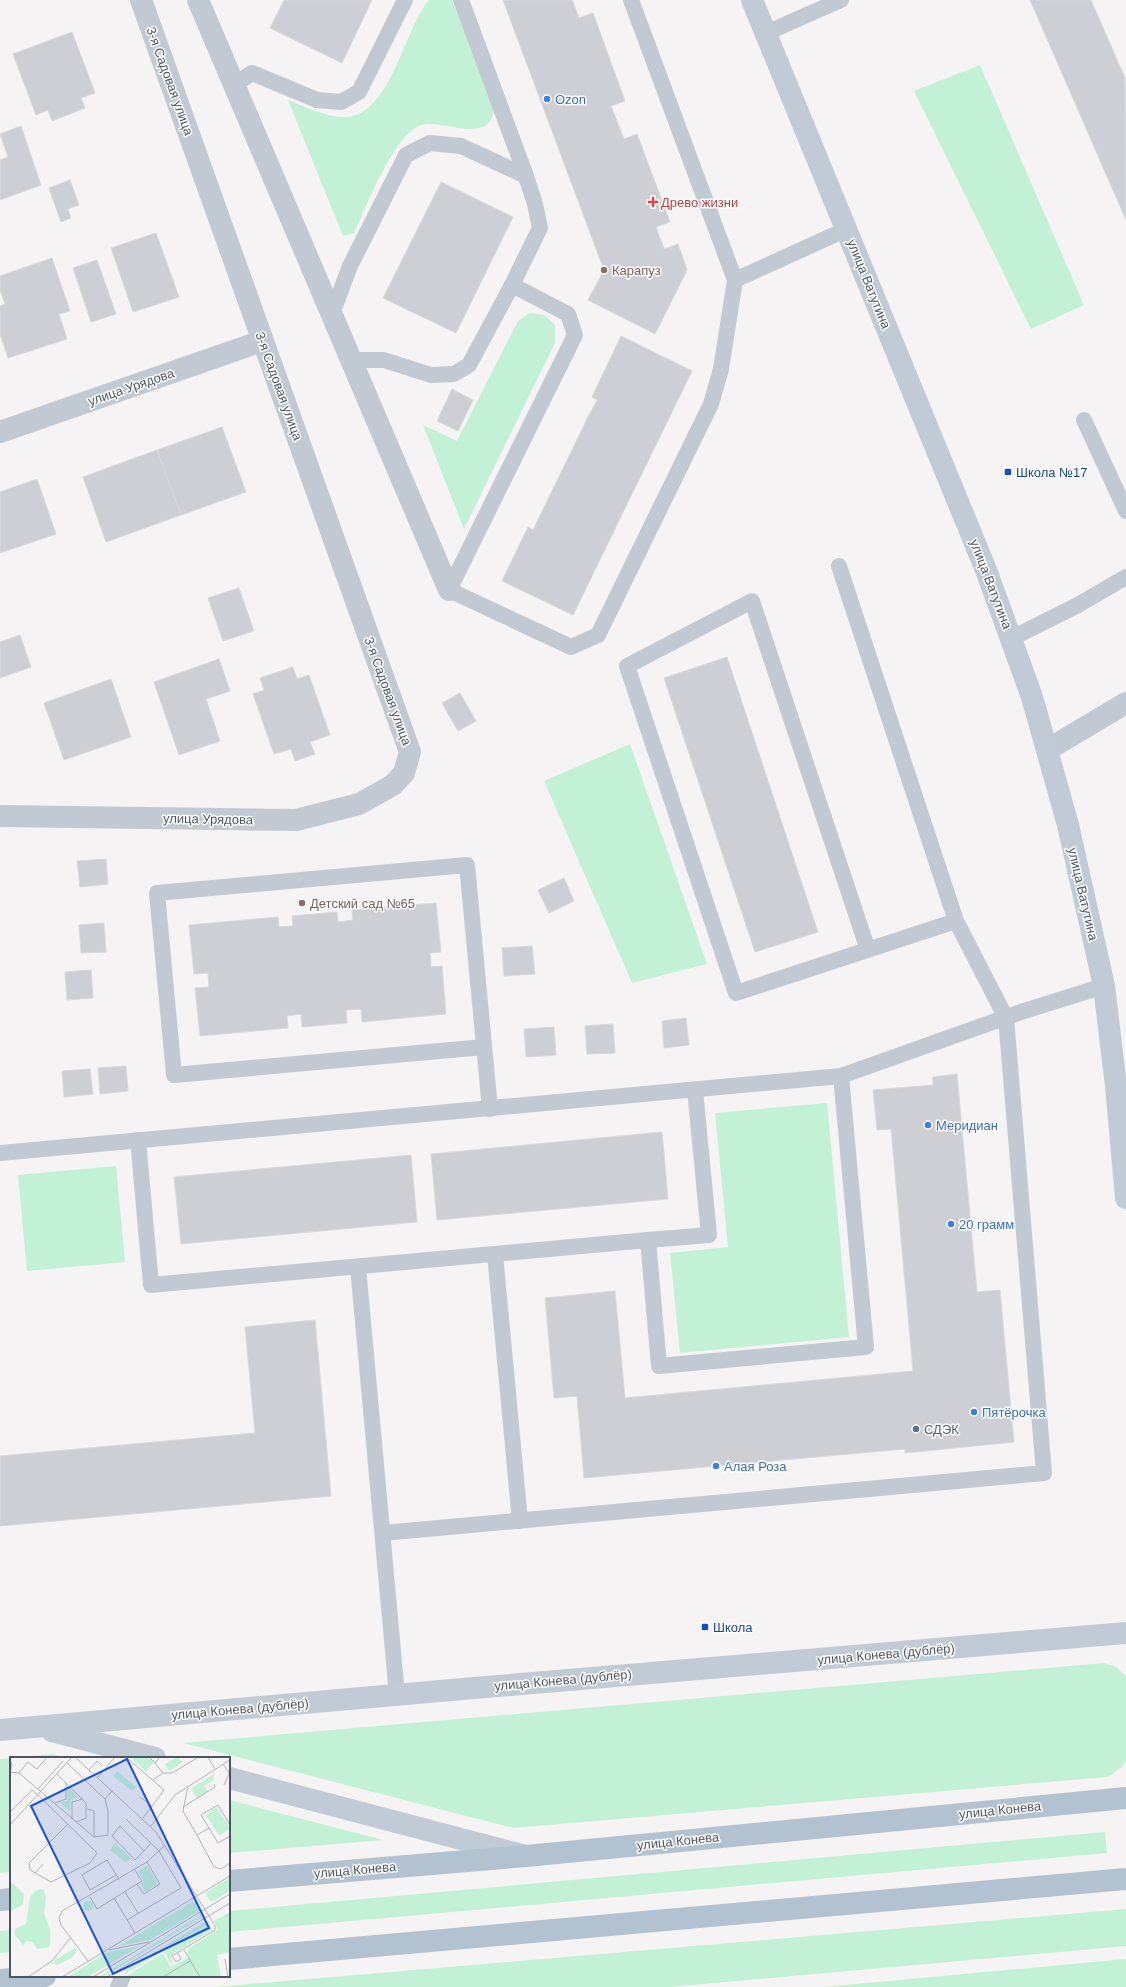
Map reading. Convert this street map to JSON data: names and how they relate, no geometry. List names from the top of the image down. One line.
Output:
{"streets":{"main road":["улица Ватутина","улица Конева (дублёр)","улица Конева"],"street":["3-я Садовая улица","улица Урядова"]},"crossings":[["3-я Садовая улица","улица Урядова"]],"places":{"other":["Ozon","Карапуз","Детский сад №65","Меридиан","20 грамм","Пятёрочка","СДЭК","Алая Роза"],"health":["Древо жизни"],"transit":["Школа №17","Школа"]}}
